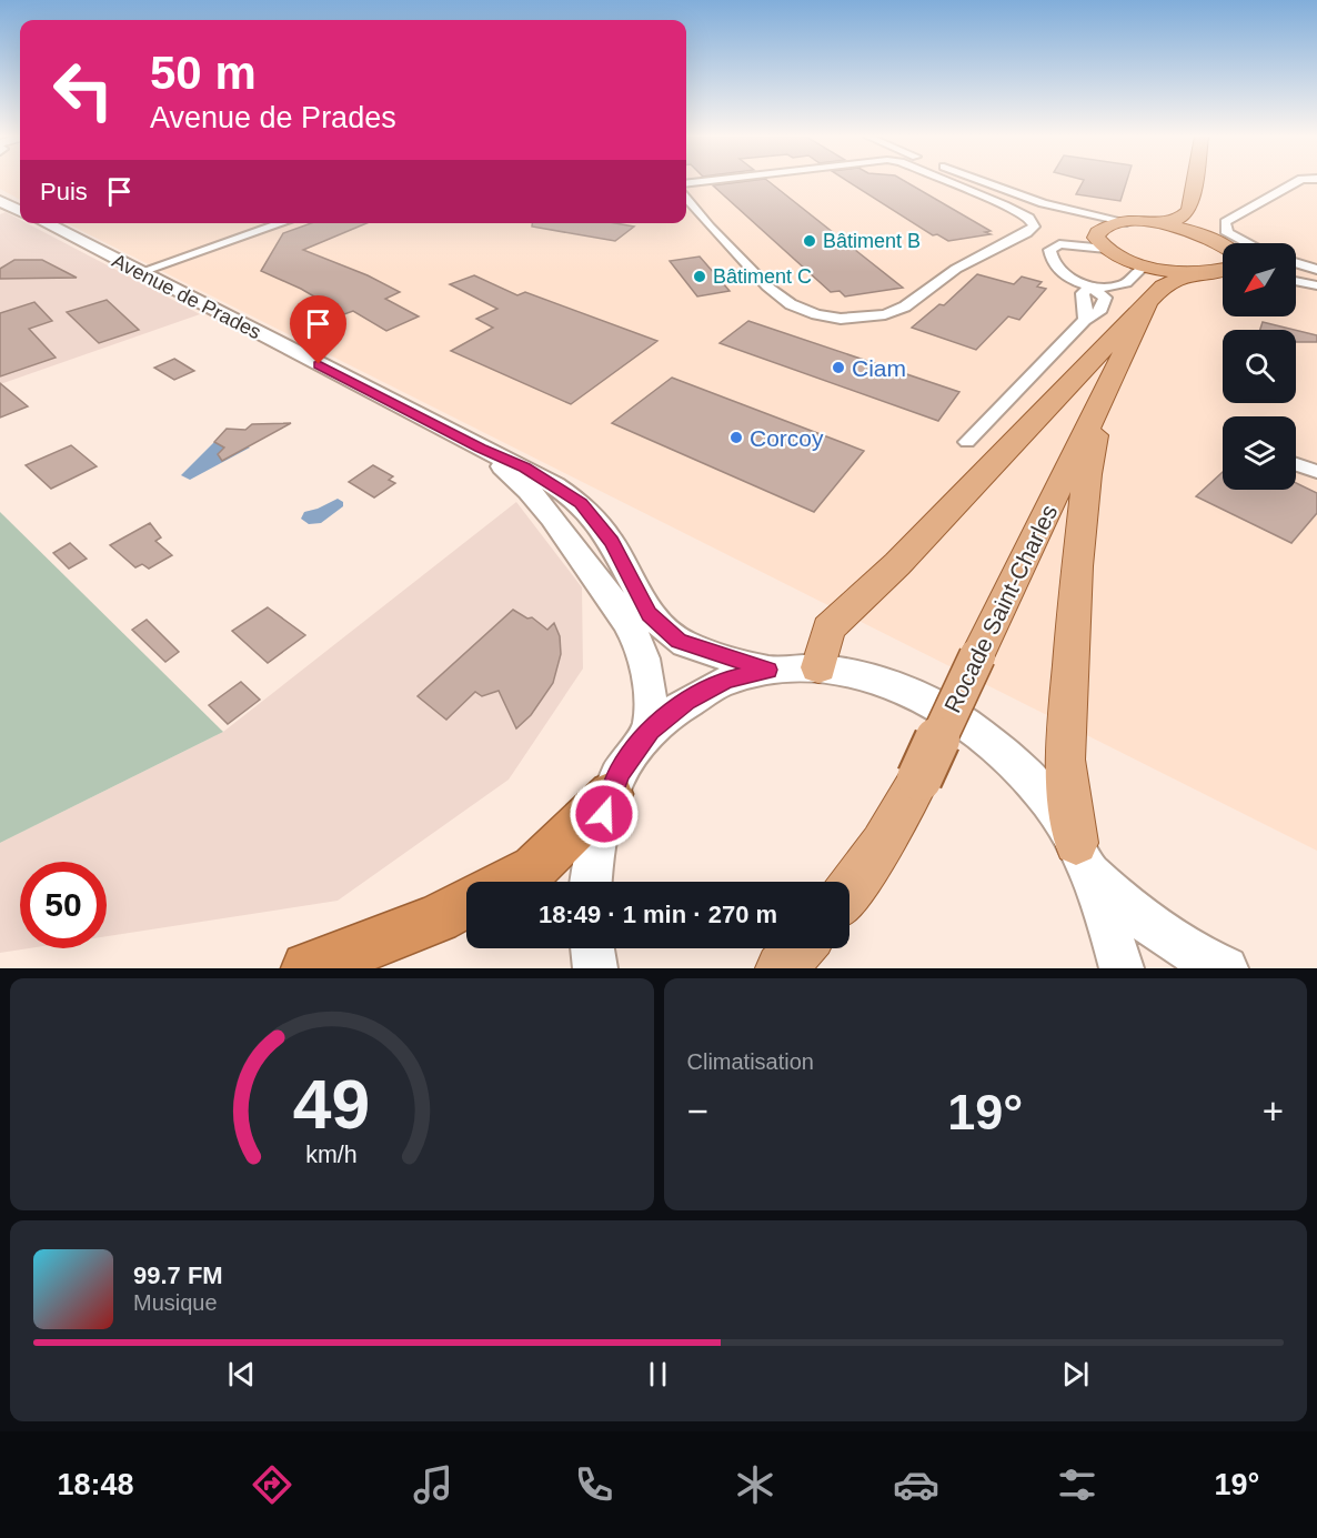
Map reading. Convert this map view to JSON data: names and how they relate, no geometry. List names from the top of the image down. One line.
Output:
{"streets":{"main road":["Avenue de Prades","Rocade Saint-Charles"]},"places":["Bâtiment B","Bâtiment C","Ciam","Corcoy"],"north":"bottom left","page":{"turn":["50 m","Avenue de Prades"],"then":"Puis","limit":"50","trip":"18:49 · 1 min · 270 m","tile":"Climatisation","heat":["−","19°","+"],"song":["99.7 FM","Musique"],"tabs":["18:48","19°"],"gauge":["49","km/h"]}}
